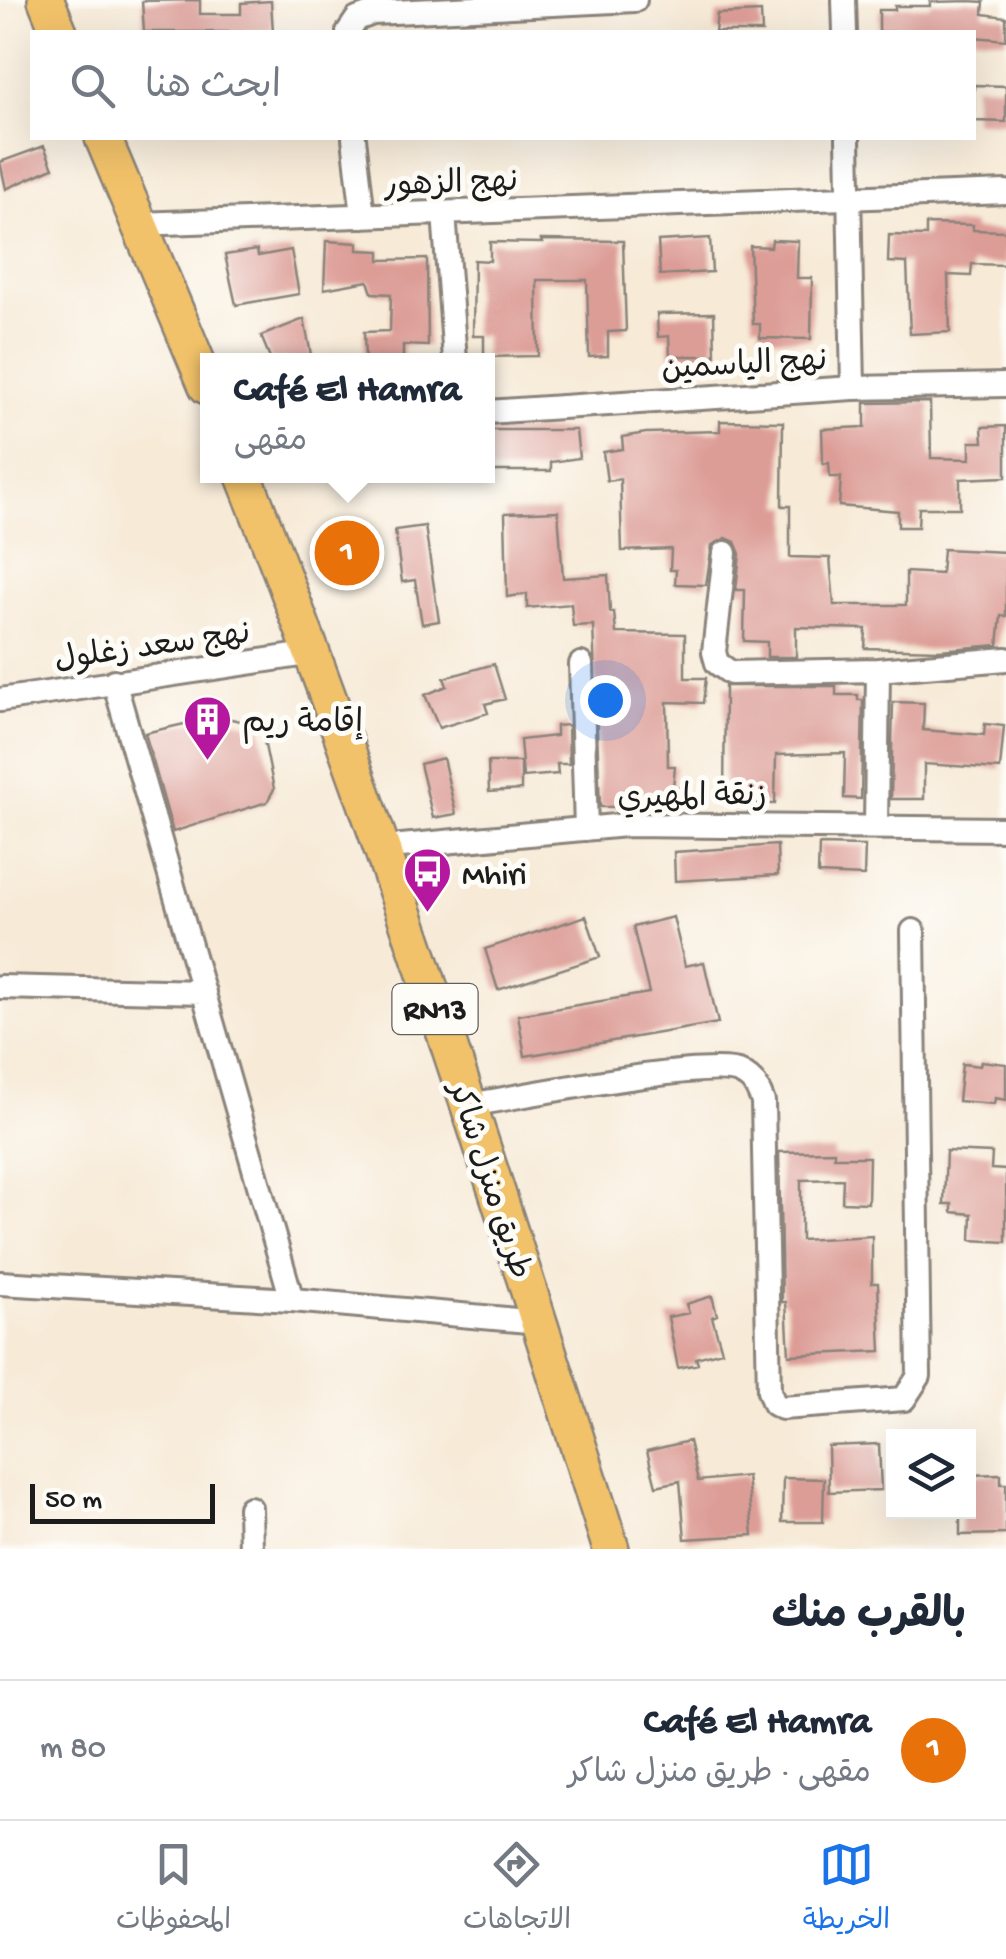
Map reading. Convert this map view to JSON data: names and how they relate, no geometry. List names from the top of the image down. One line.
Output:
{"streets":{"main road":["RN13","طريق منزل شاكر"],"street":["نهج الزهور","نهج الياسمين","نهج سعد زغلول","زنقة المهيري"]},"crossings":[["نهج سعد زغلول","طريق منزل شاكر"],["زنقة المهيري","طريق منزل شاكر"]],"places":{"building":["إقامة ريم"],"bus stop":["Mhiri"]},"scale_bar":"50 m","page":{"search":"ابحث هنا","popup":["Café El Hamra","مقهى"],"pins":"1","scale":"50 m","heading":"بالقرب منك","list":[{"mark":"1","name":"Café El Hamra","note":"مقهى · طريق منزل شاكر","value":"80 m"}],"nav":["الخريطة","الاتجاهات","المحفوظات"]}}
